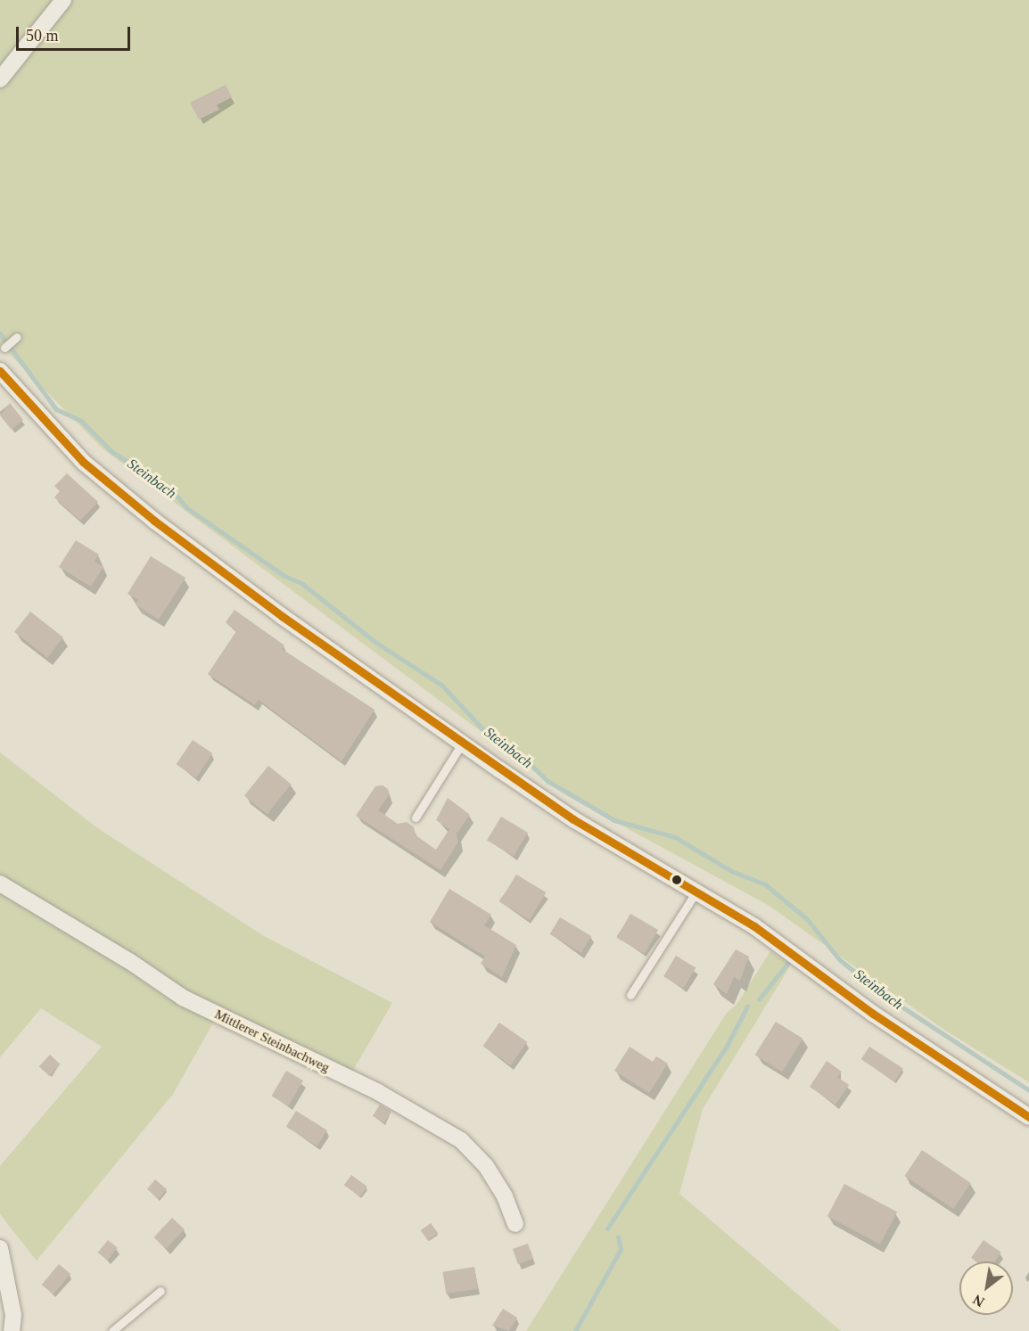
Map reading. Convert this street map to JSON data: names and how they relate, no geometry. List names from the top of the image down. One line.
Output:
{"streets":{"street":["Mittlerer Steinbachweg"]},"water":["Steinbach"],"scale_bar":"50 m","north":"bottom left"}
